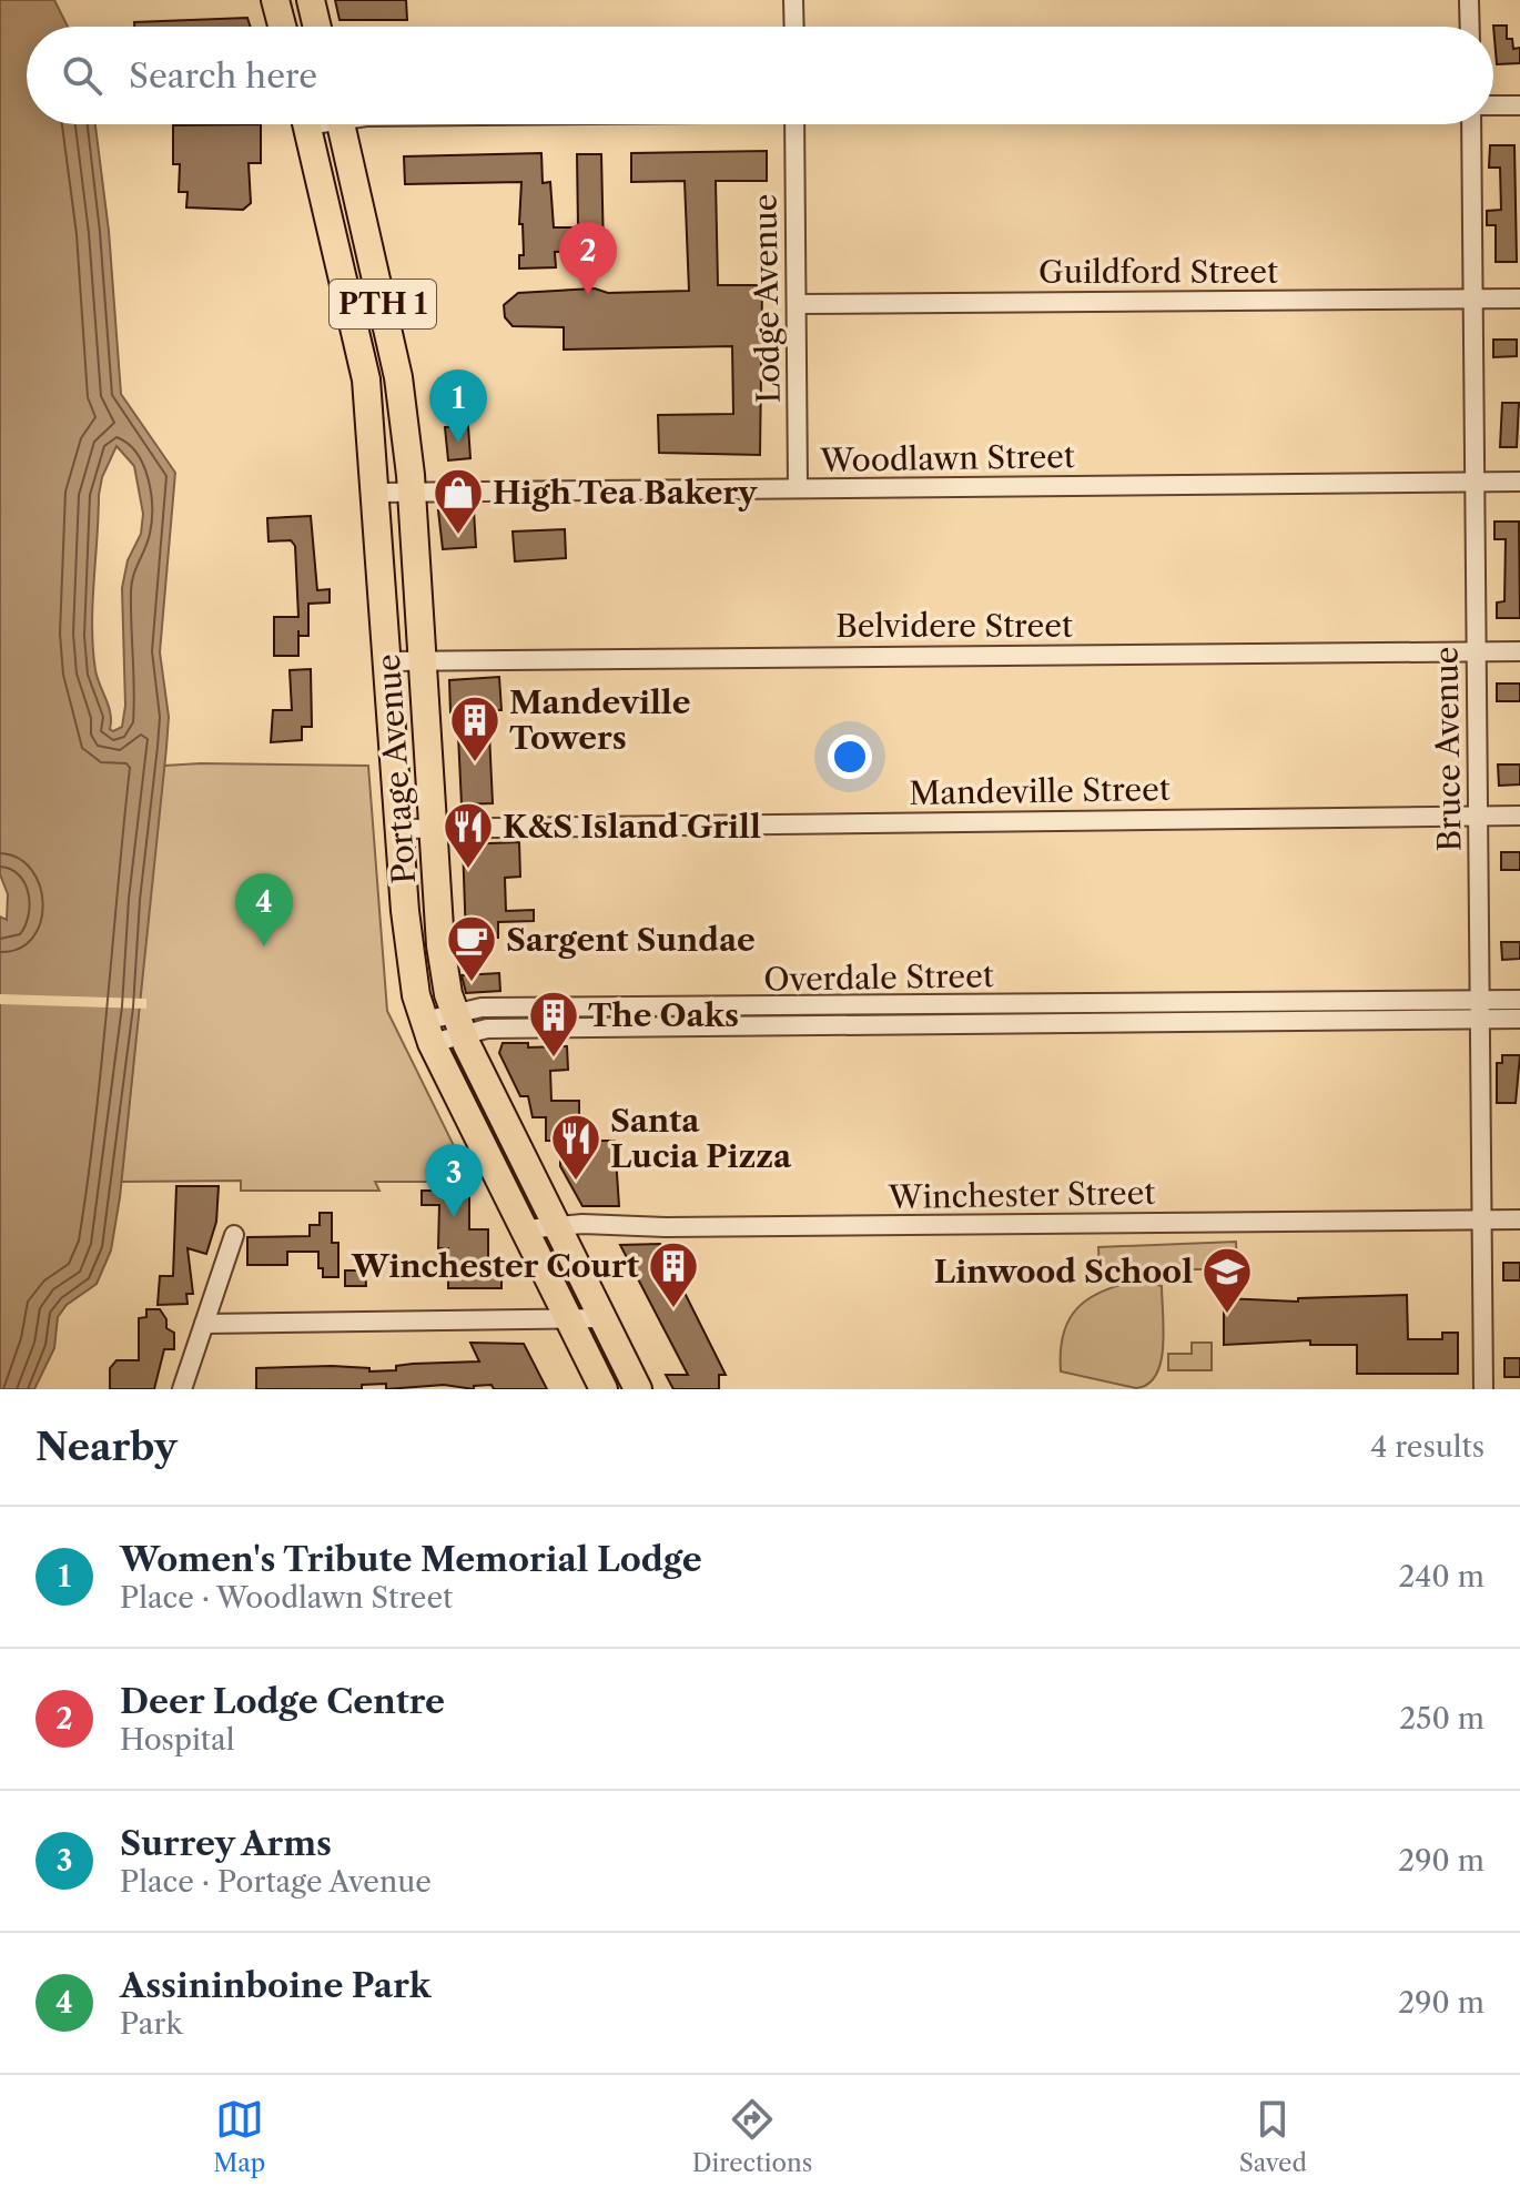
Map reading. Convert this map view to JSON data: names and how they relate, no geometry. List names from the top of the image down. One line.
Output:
{"streets":{"highway":["PTH 1","Portage Avenue"],"street":["Guildford Street","Lodge Avenue","Woodlawn Street","Belvidere Street","Bruce Avenue","Mandeville Street","Overdale Street","Winchester Street"]},"crossings":[["Guildford Street","Lodge Avenue"],["Guildford Street","Bruce Avenue"],["Lodge Avenue","Woodlawn Street"],["Woodlawn Street","Bruce Avenue"],["Woodlawn Street","Portage Avenue"],["Belvidere Street","Bruce Avenue"],["Belvidere Street","Portage Avenue"],["Bruce Avenue","Mandeville Street"],["Bruce Avenue","Overdale Street"],["Bruce Avenue","Winchester Street"],["Portage Avenue","Mandeville Street"],["Portage Avenue","Overdale Street"],["Portage Avenue","Winchester Street"]],"places":{"shop":["High Tea Bakery"],"building":["Mandeville Towers","The Oaks","Winchester Court"],"restaurant":["K&S Island Grill","Santa Lucia Pizza"],"cafe":["Sargent Sundae"],"school or university":["Linwood School"]},"page":{"search":"Search here","pins":["2","1","4","3"],"heading":["Nearby","4 results"],"list":[{"mark":"1","name":"Women's Tribute Memorial Lodge","note":"Place · Woodlawn Street","value":"240 m"},{"mark":"2","name":"Deer Lodge Centre","note":"Hospital","value":"250 m"},{"mark":"3","name":"Surrey Arms","note":"Place · Portage Avenue","value":"290 m"},{"mark":"4","name":"Assininboine Park","note":"Park","value":"290 m"}],"nav":["Map","Directions","Saved"]}}
